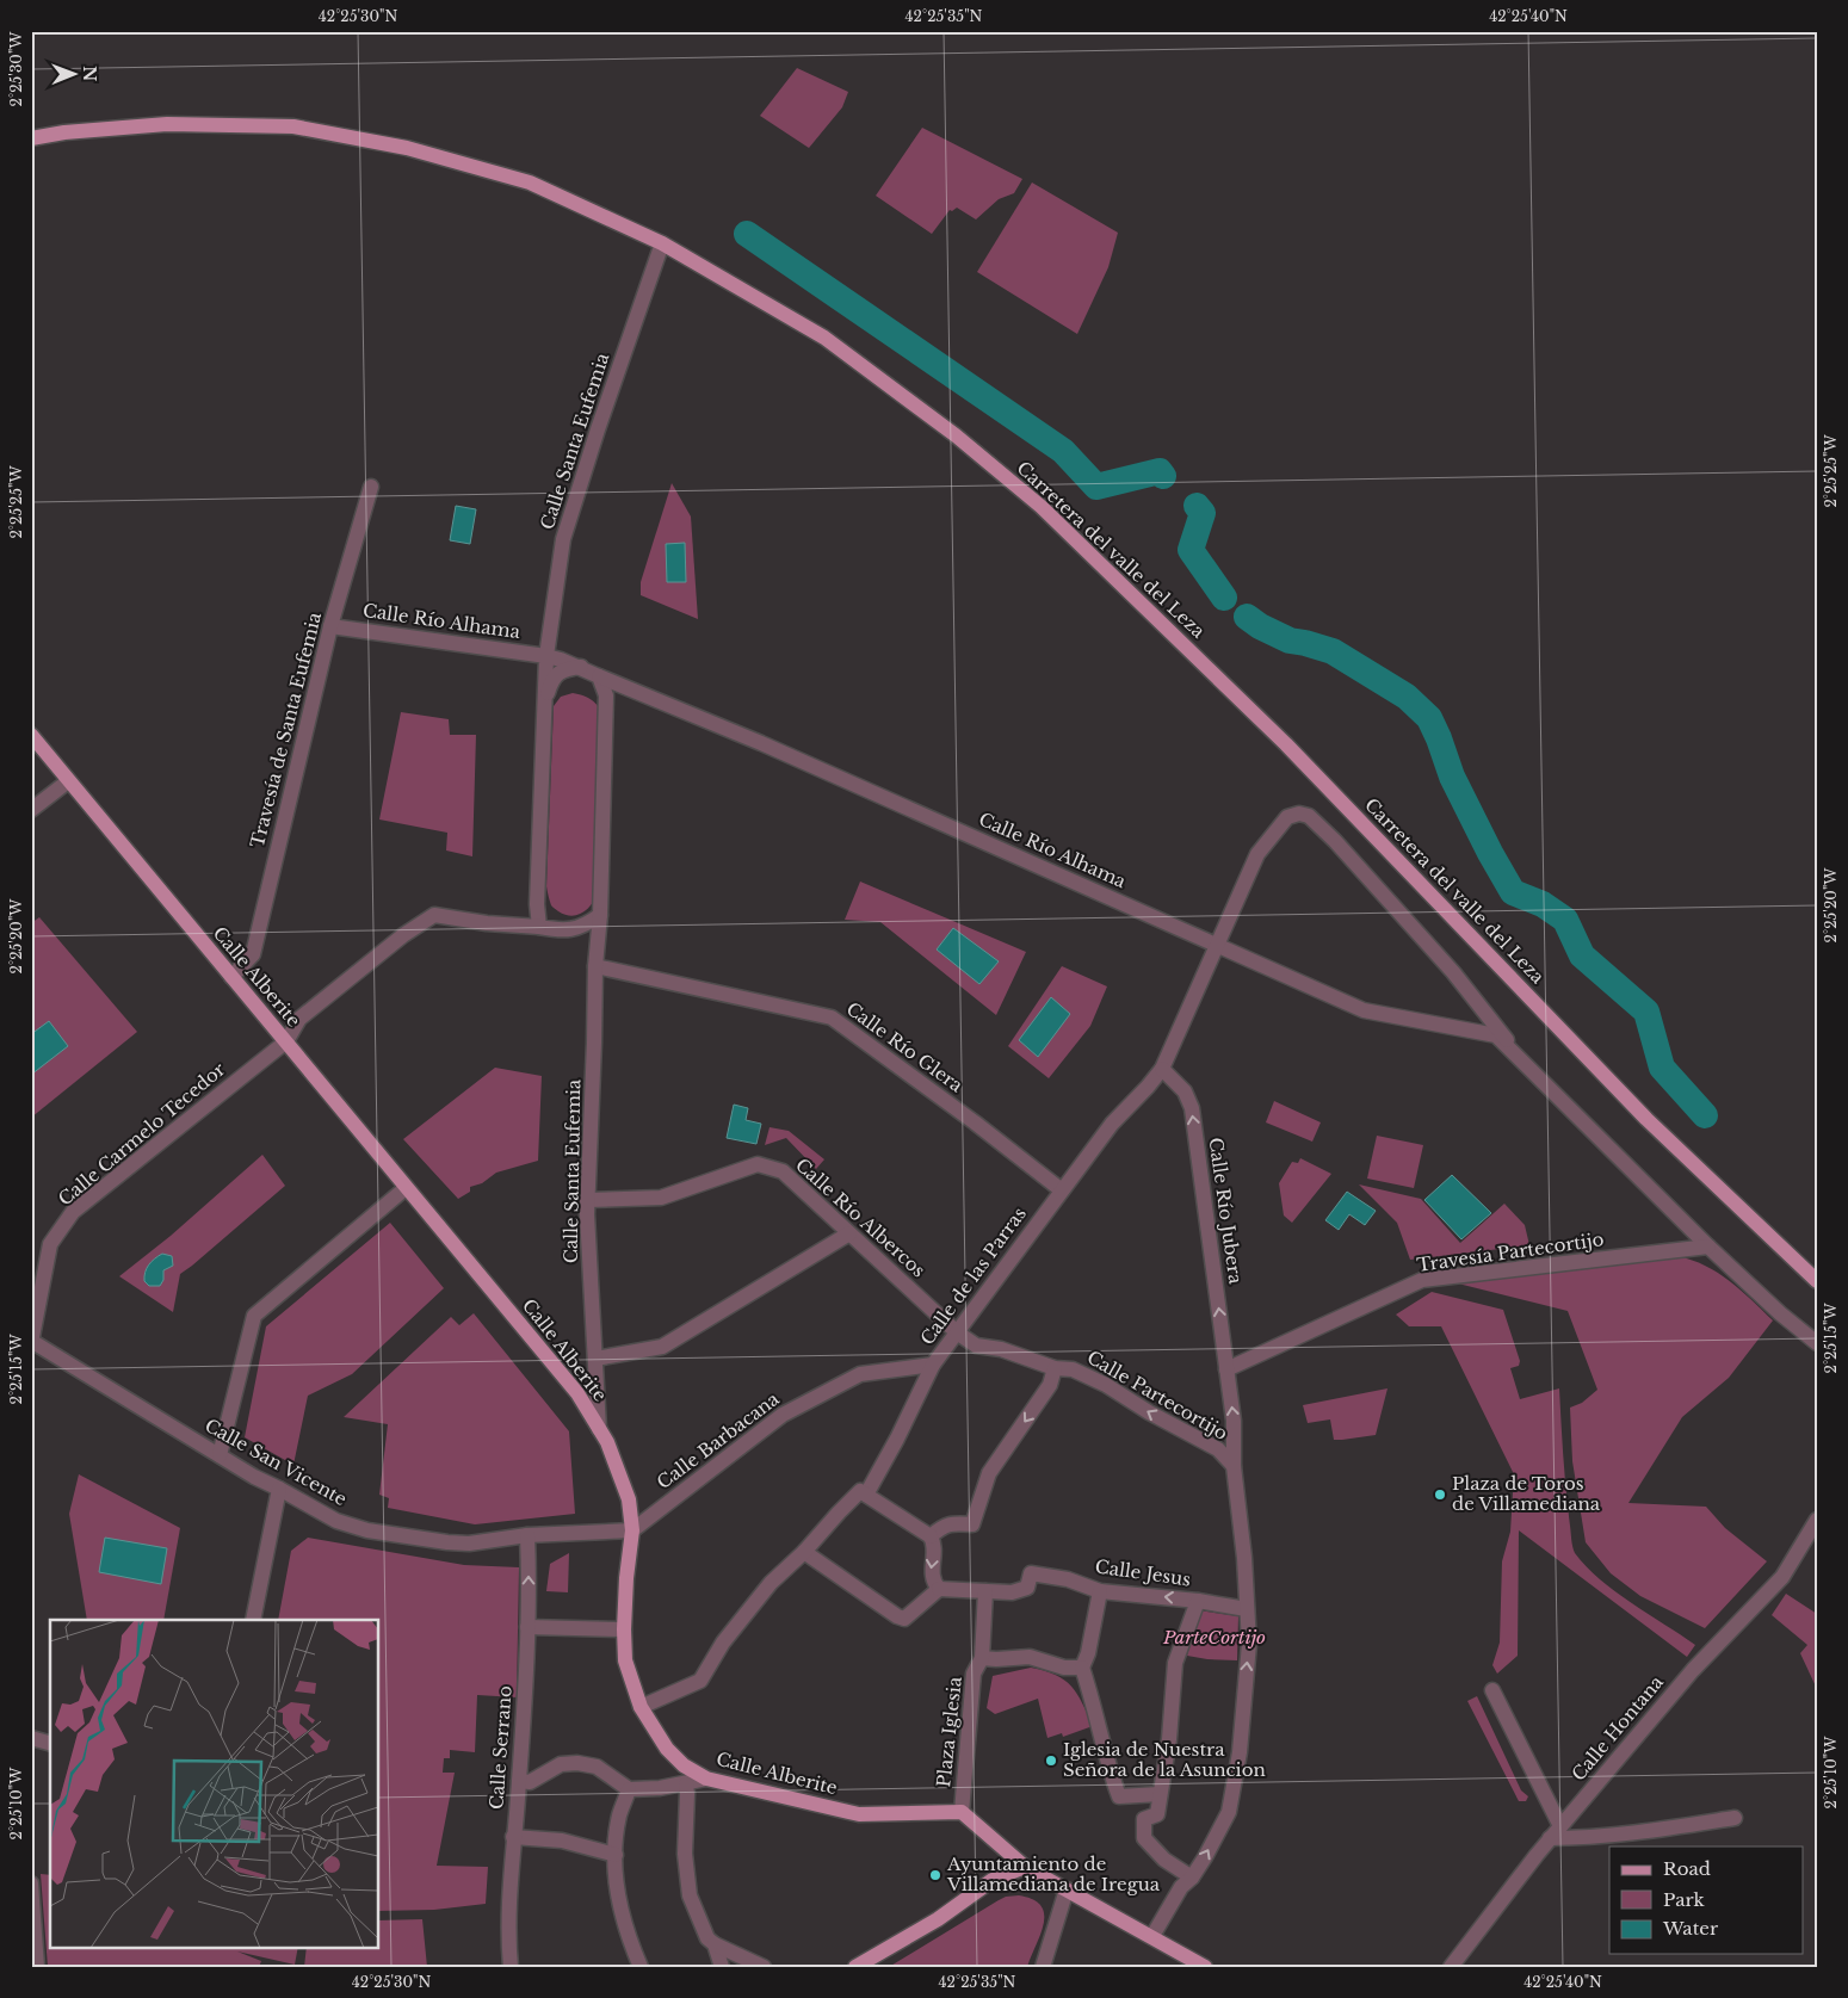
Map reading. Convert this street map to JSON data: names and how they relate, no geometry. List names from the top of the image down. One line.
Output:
{"streets":{"main road":["Carretera del valle del Leza","Calle Alberite"],"street":["Calle Santa Eufemia","Calle Río Alhama","Travesía de Santa Eufemia","Calle Río Glera","Calle Carmelo Tecedor","Calle Río Jubera","Calle Río Albercos","Travesía Partecortijo","Calle de las Parras","Calle Partecortijo","Calle Barbacana","Calle San Vicente","Calle Jesus","Calle Hontana","Plaza Iglesia","Calle Serrano"]},"crossings":[["Calle Santa Eufemia","Carretera del valle del Leza"],["Calle Santa Eufemia","Calle Río Alhama"],["Calle Santa Eufemia","Calle Alberite"],["Calle Santa Eufemia","Calle Río Glera"],["Calle Santa Eufemia","Calle Carmelo Tecedor"],["Calle Santa Eufemia","Calle Río Albercos"],["Calle Río Alhama","Travesía de Santa Eufemia"],["Calle Río Alhama","Calle de las Parras"],["Travesía de Santa Eufemia","Calle Alberite"],["Calle Alberite","Calle Carmelo Tecedor"],["Calle Alberite","Calle Barbacana"],["Calle Alberite","Calle San Vicente"],["Calle Alberite","Plaza Iglesia"],["Calle Río Glera","Calle de las Parras"],["Calle Carmelo Tecedor","Calle San Vicente"],["Calle Río Jubera","Travesía Partecortijo"],["Calle Río Jubera","Calle de las Parras"],["Calle Río Jubera","Calle Partecortijo"],["Calle Río Albercos","Calle de las Parras"],["Calle Río Albercos","Calle Partecortijo"],["Travesía Partecortijo","Calle Partecortijo"],["Calle de las Parras","Calle Partecortijo"],["Calle de las Parras","Calle Barbacana"],["Calle Partecortijo","Calle Jesus"],["Calle Barbacana","Calle San Vicente"],["Calle San Vicente","Calle Serrano"],["Calle Jesus","Plaza Iglesia"]],"one_way":["Calle Río Jubera","Calle Partecortijo"],"parks":["ParteCortijo"],"places":["Plaza de Toros de Villamediana","Iglesia de Nuestra Señora de la Asuncion","Ayuntamiento de Villamediana de Iregua"],"legend":["Road","Park","Water"],"north":"right","coordinates":["42°25'30\"N","42°25'35\"N","42°25'40\"N","2°25'30\"W","2°25'25\"W","2°25'20\"W","2°25'15\"W","2°25'10\"W"]}
